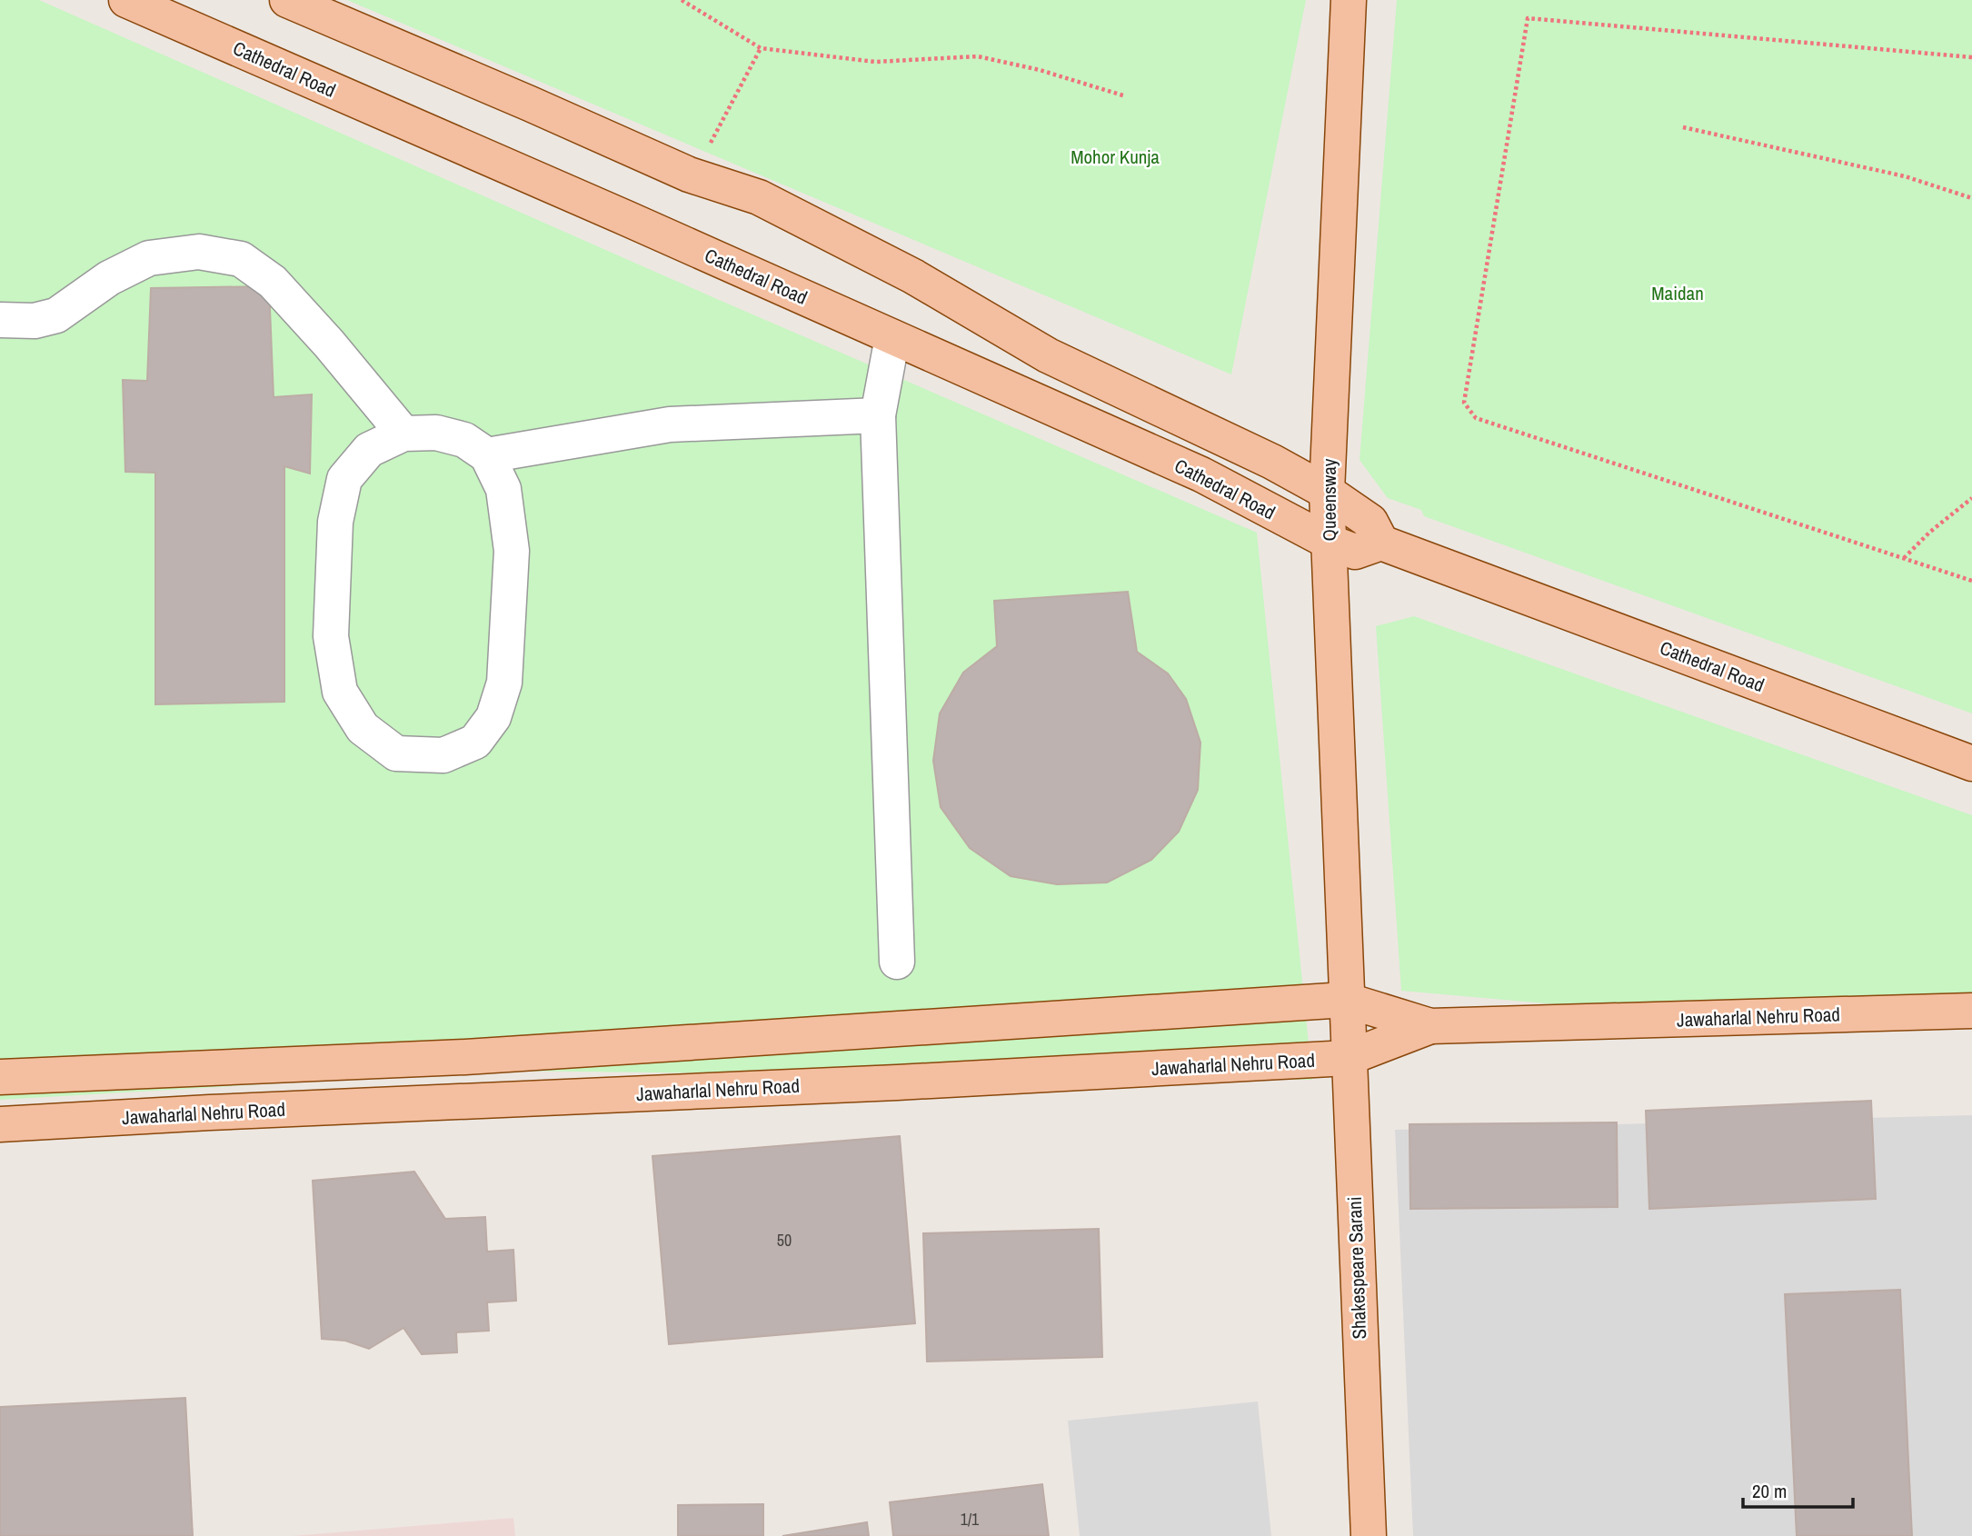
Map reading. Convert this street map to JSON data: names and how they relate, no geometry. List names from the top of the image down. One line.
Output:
{"streets":{"main road":["Cathedral Road","Queensway","Jawaharlal Nehru Road","Shakespeare Sarani"]},"crossings":[["Cathedral Road","Queensway"],["Queensway","Jawaharlal Nehru Road"],["Queensway","Shakespeare Sarani"],["Jawaharlal Nehru Road","Shakespeare Sarani"]],"parks":["Mohor Kunja","Maidan"],"house_numbers":["50","1/1"],"scale_bar":"20 m"}
